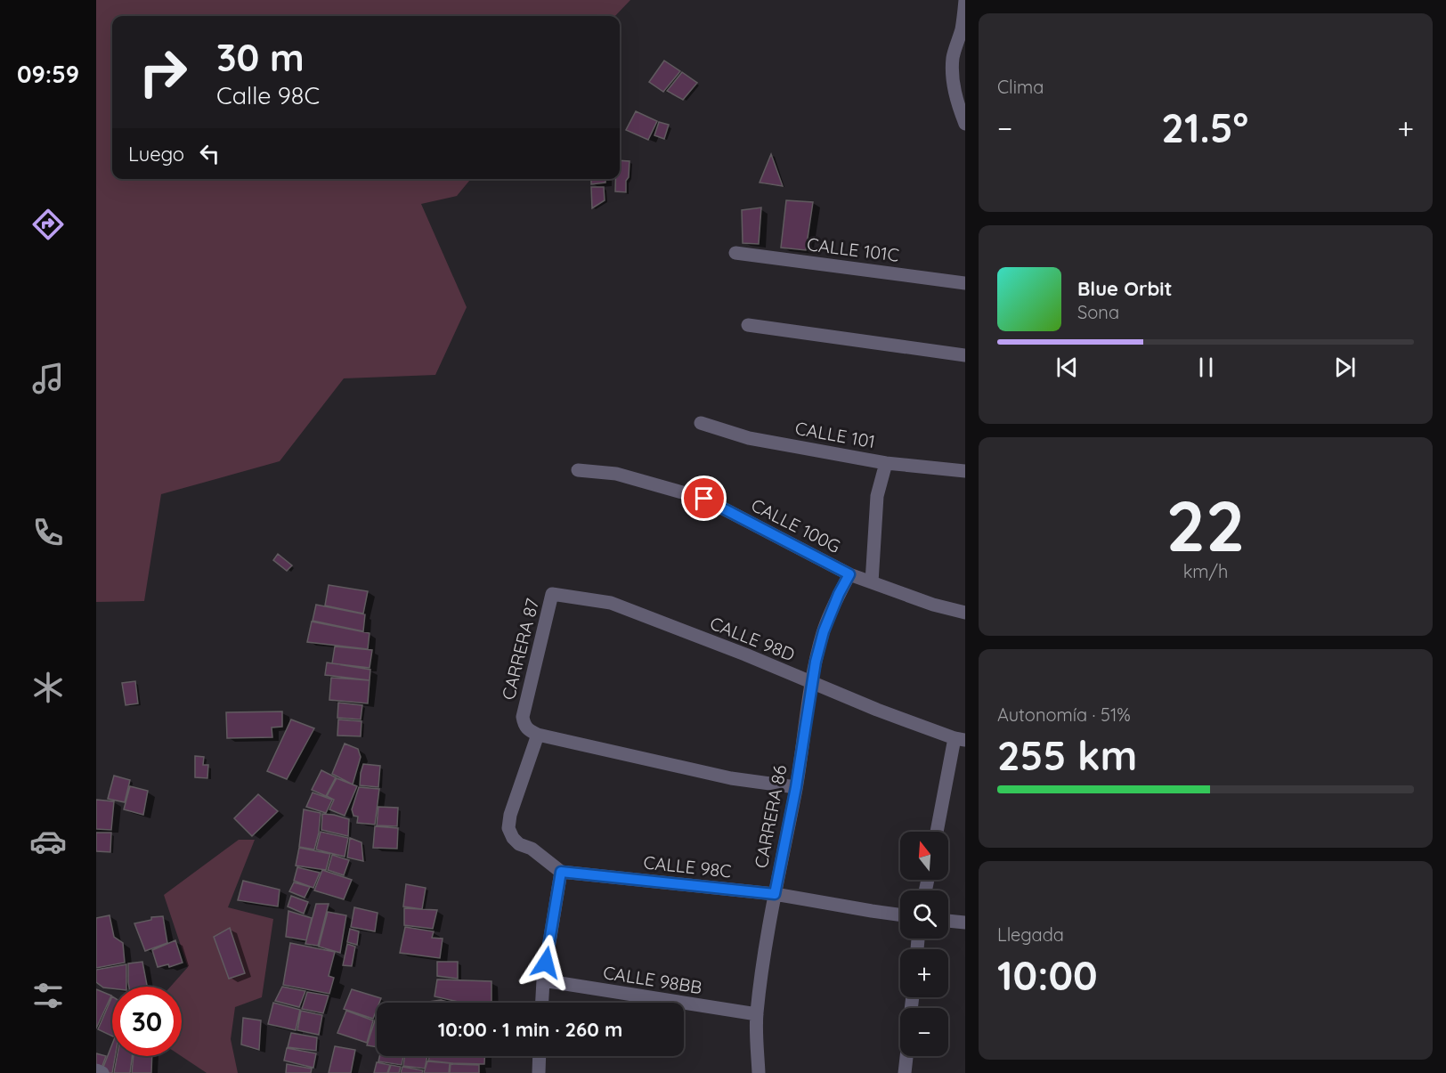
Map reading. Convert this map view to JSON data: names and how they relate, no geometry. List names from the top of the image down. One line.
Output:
{"streets":{"street":["CALLE 101C","CALLE 101","CALLE 100G","CALLE 98D","CARRERA 87","CARRERA 86","CALLE 98C","CALLE 98BB"]},"crossings":[["CALLE 100G","CARRERA 86"],["CALLE 98D","CARRERA 87"],["CALLE 98D","CARRERA 86"],["CARRERA 86","CALLE 98C"],["CARRERA 86","CALLE 98BB"]],"north":"top","page":{"tabs":"09:59","tile":["Clima",["22","km/h"],["Autonomía · 51%","255 km"],["Llegada","10:00"]],"turn":["30 m","Calle 98C"],"heat":["−","21.5°","+"],"then":"Luego","song":["Blue Orbit","Sona"],"map_buttons":["+","−"],"limit":"30","trip":"10:00 · 1 min · 260 m"}}
